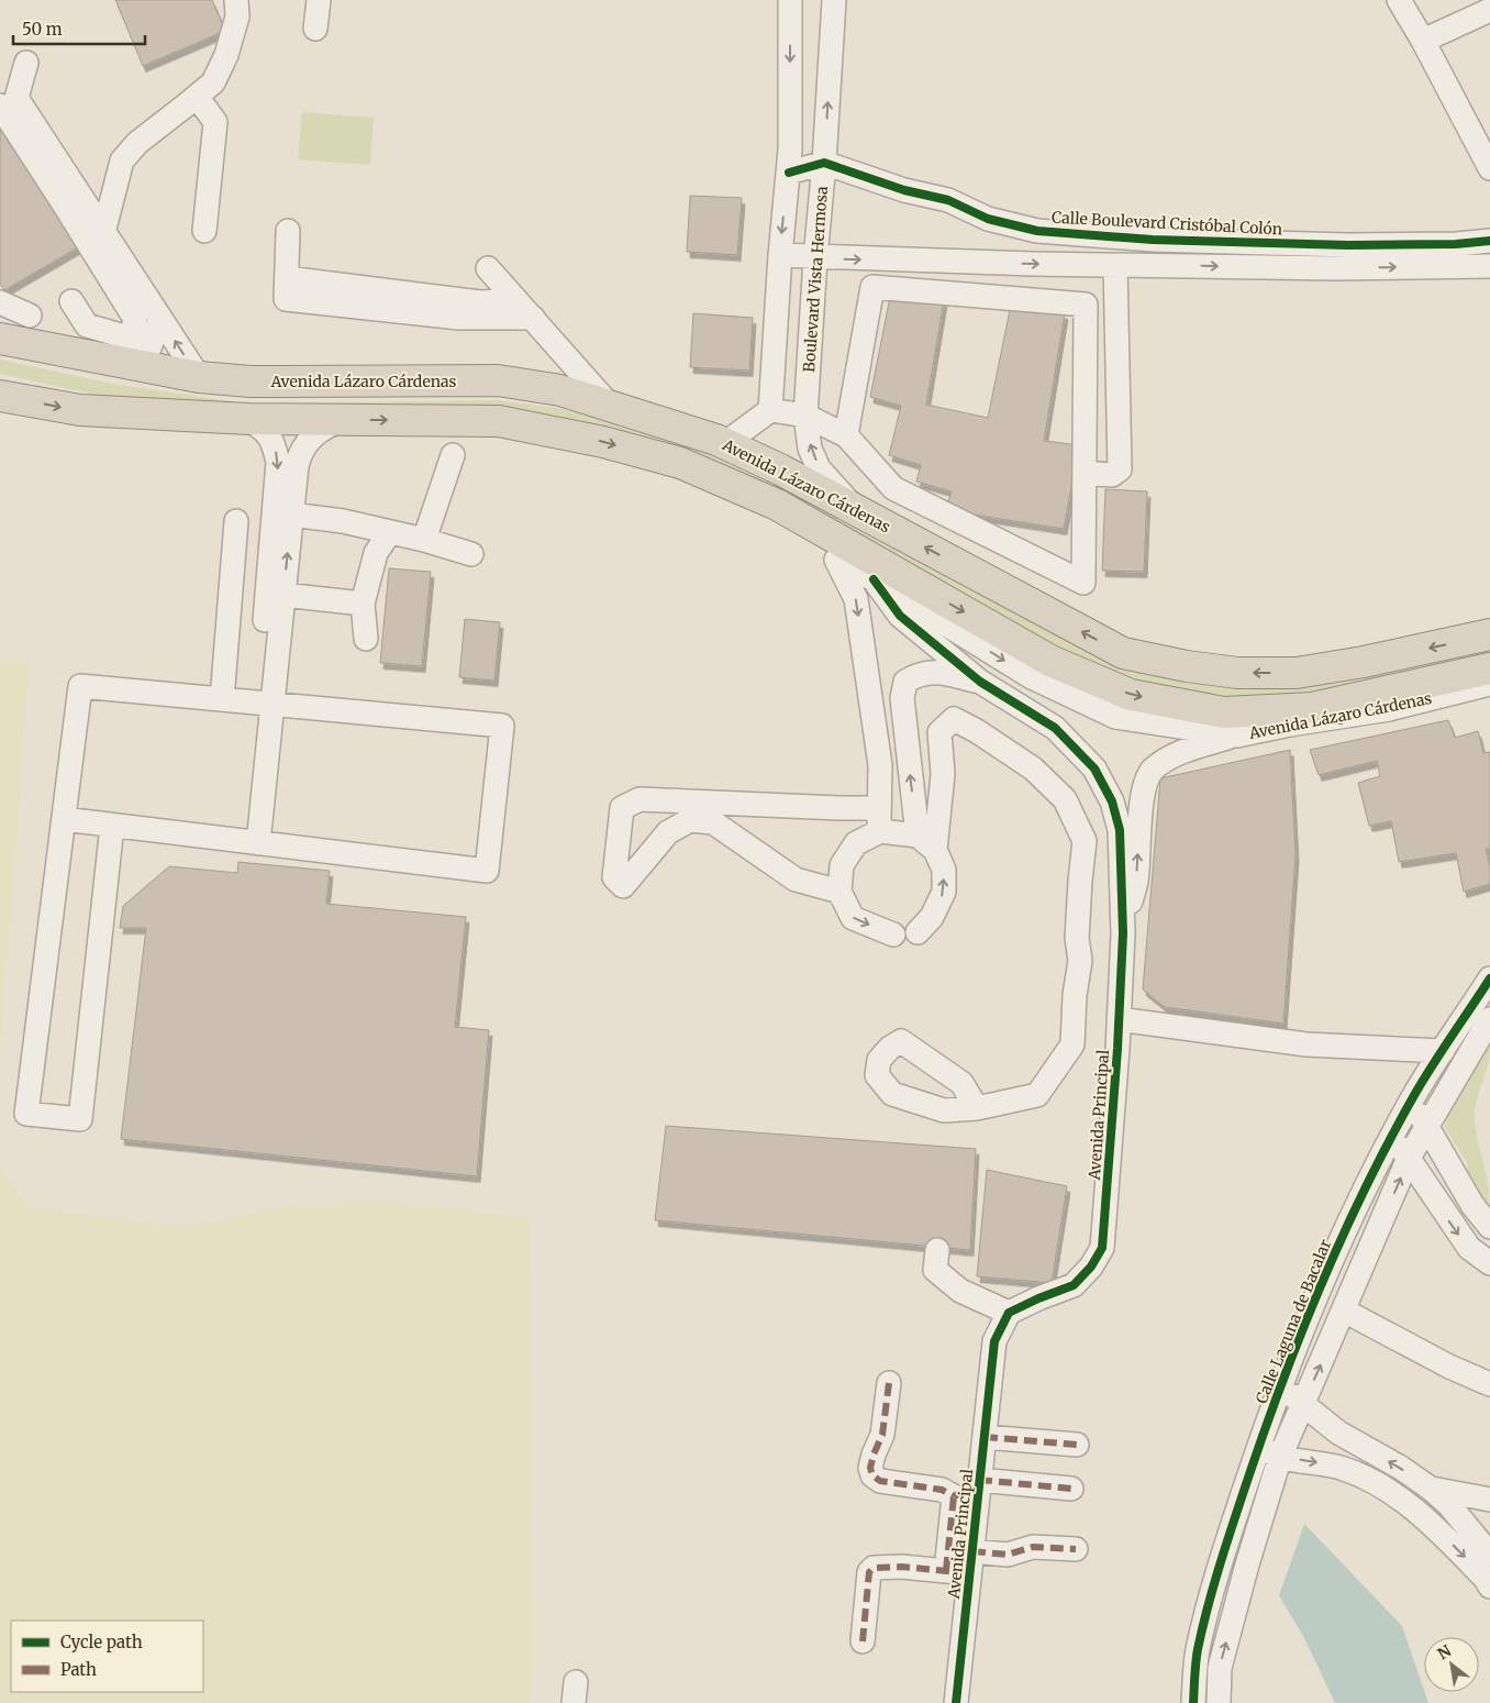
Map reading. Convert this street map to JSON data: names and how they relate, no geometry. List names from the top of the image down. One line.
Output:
{"streets":{"highway":["Avenida Lázaro Cárdenas"],"street":["Calle Boulevard Cristóbal Colón","Boulevard Vista Hermosa","Avenida Principal","Calle Laguna de Bacalar"]},"crossings":[["Calle Boulevard Cristóbal Colón","Boulevard Vista Hermosa"],["Boulevard Vista Hermosa","Avenida Lázaro Cárdenas"],["Avenida Lázaro Cárdenas","Avenida Principal"]],"legend":["Cycle path","Path"],"scale_bar":"50 m","north":"top left"}
